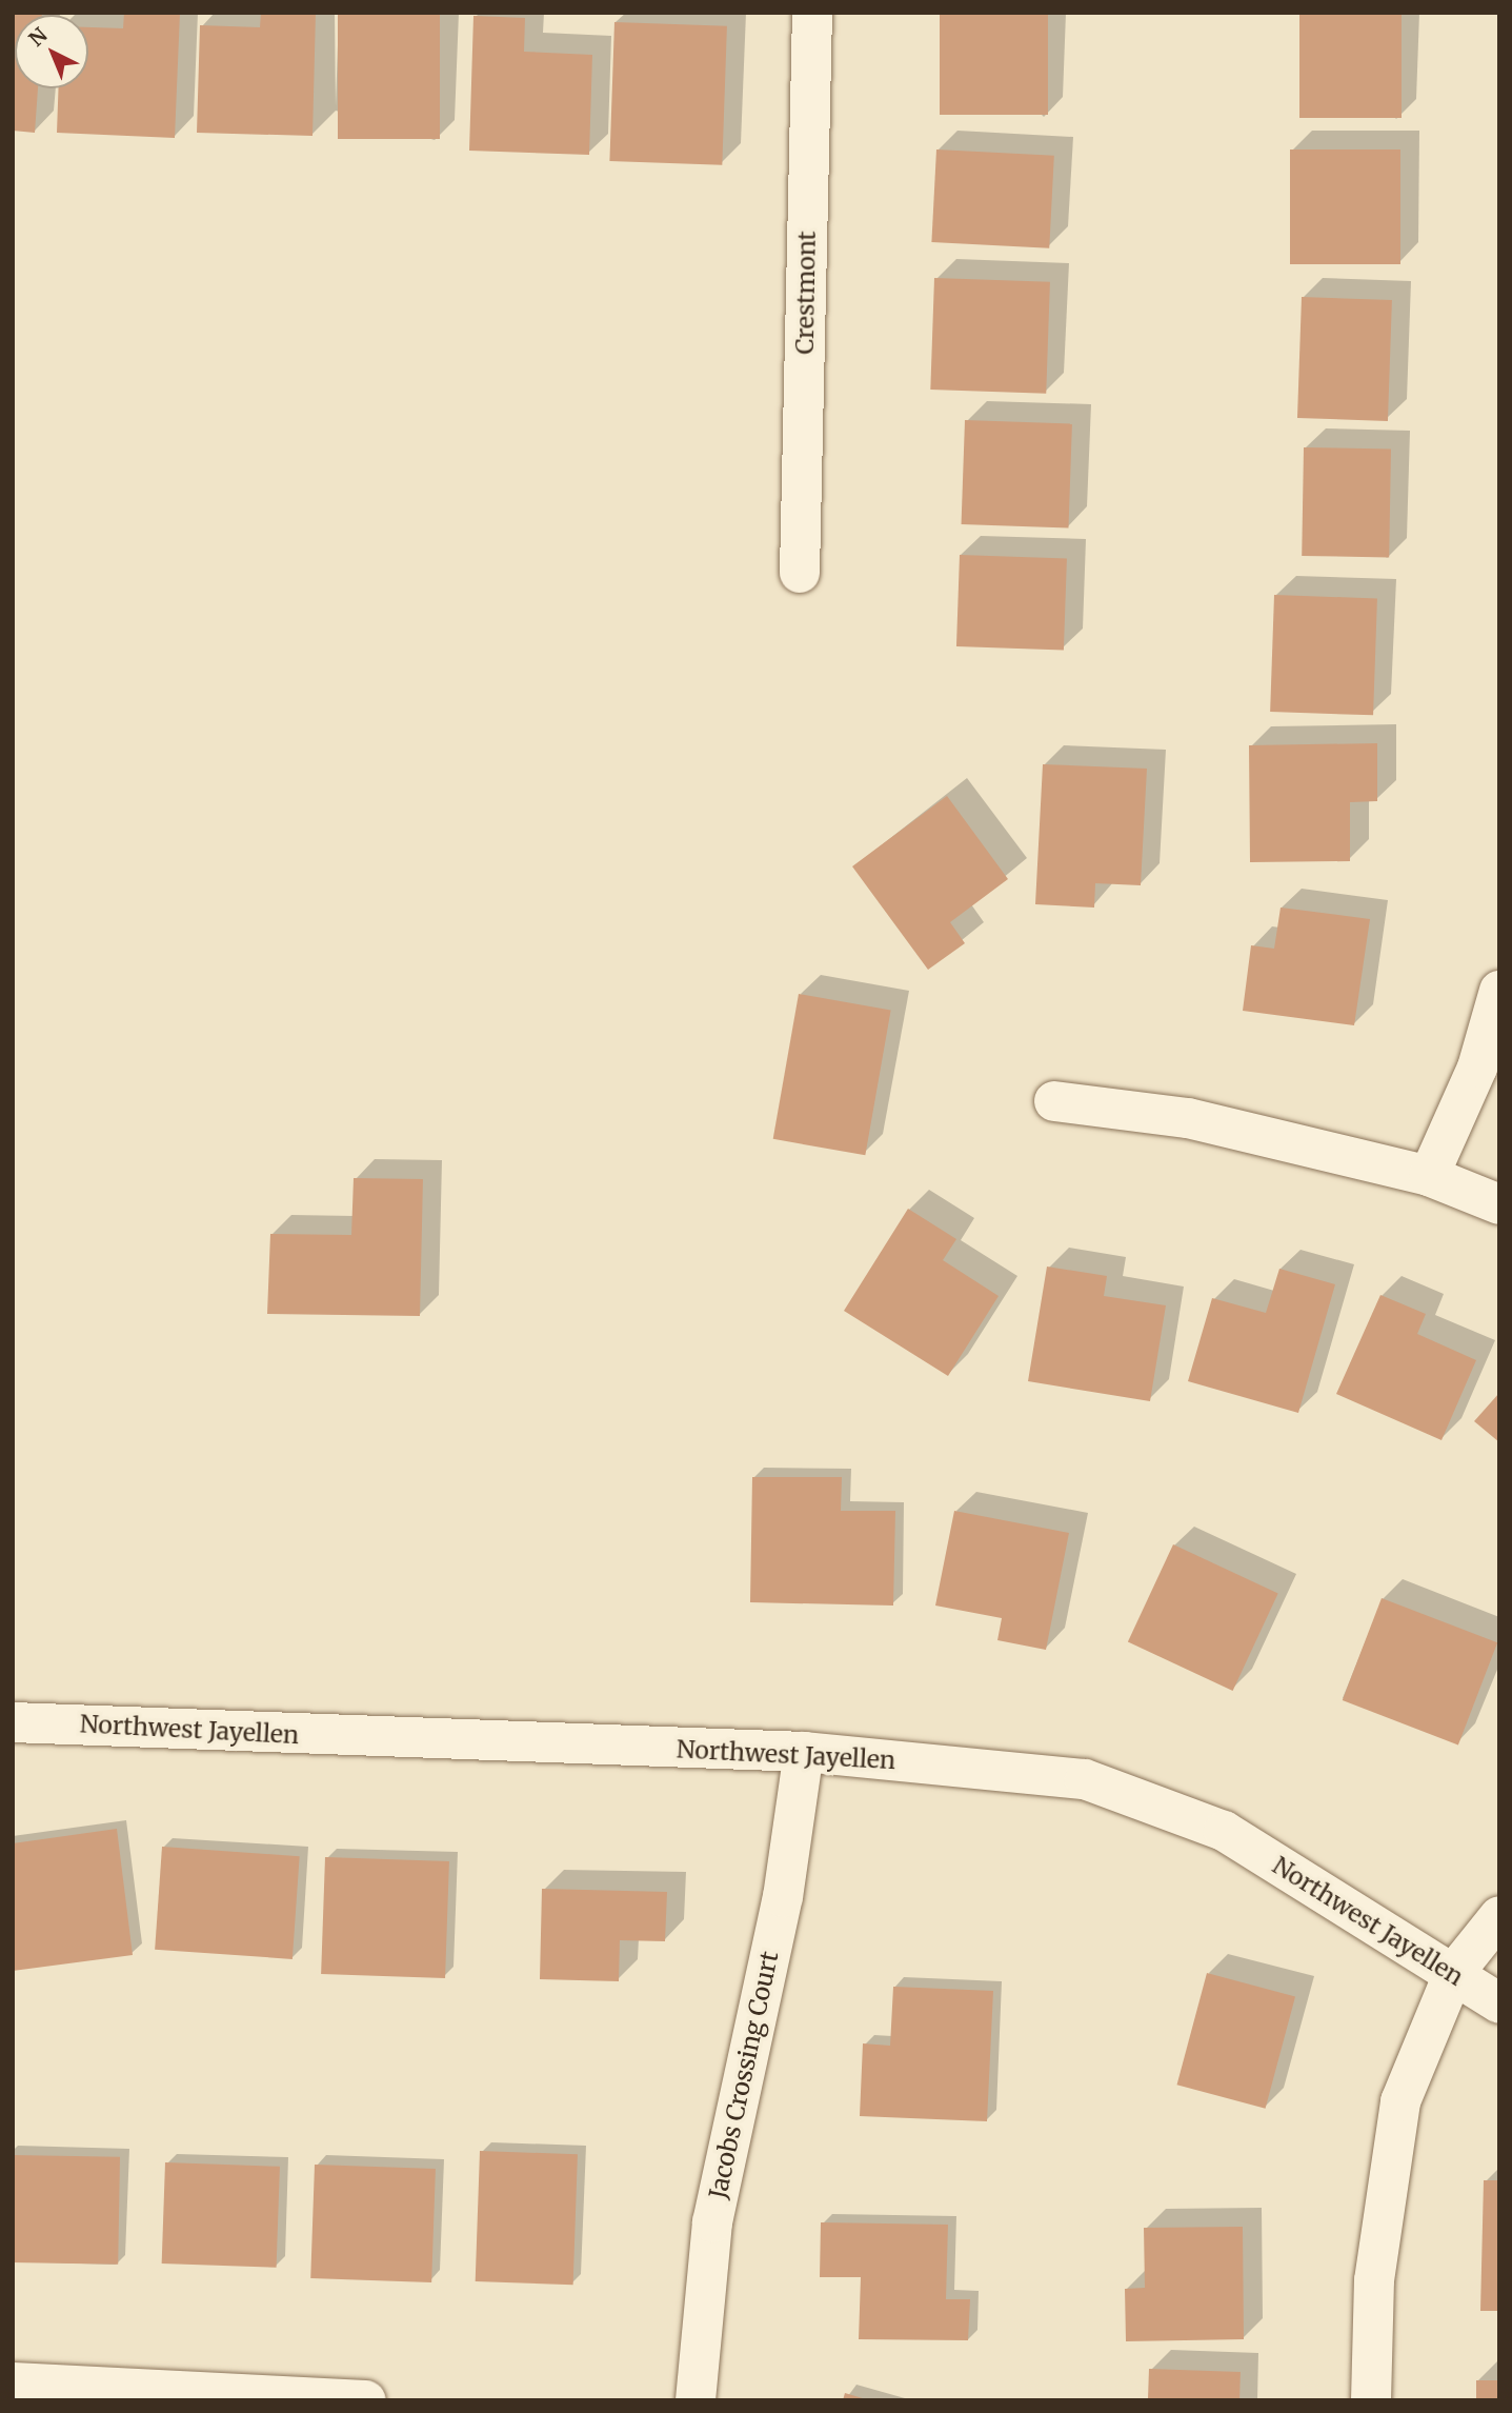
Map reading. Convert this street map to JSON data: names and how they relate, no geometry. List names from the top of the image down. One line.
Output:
{"streets":{"street":["Crestmont","Northwest Jayellen","Jacobs Crossing Court"]},"crossings":[["Northwest Jayellen","Jacobs Crossing Court"]],"north":"top left"}
